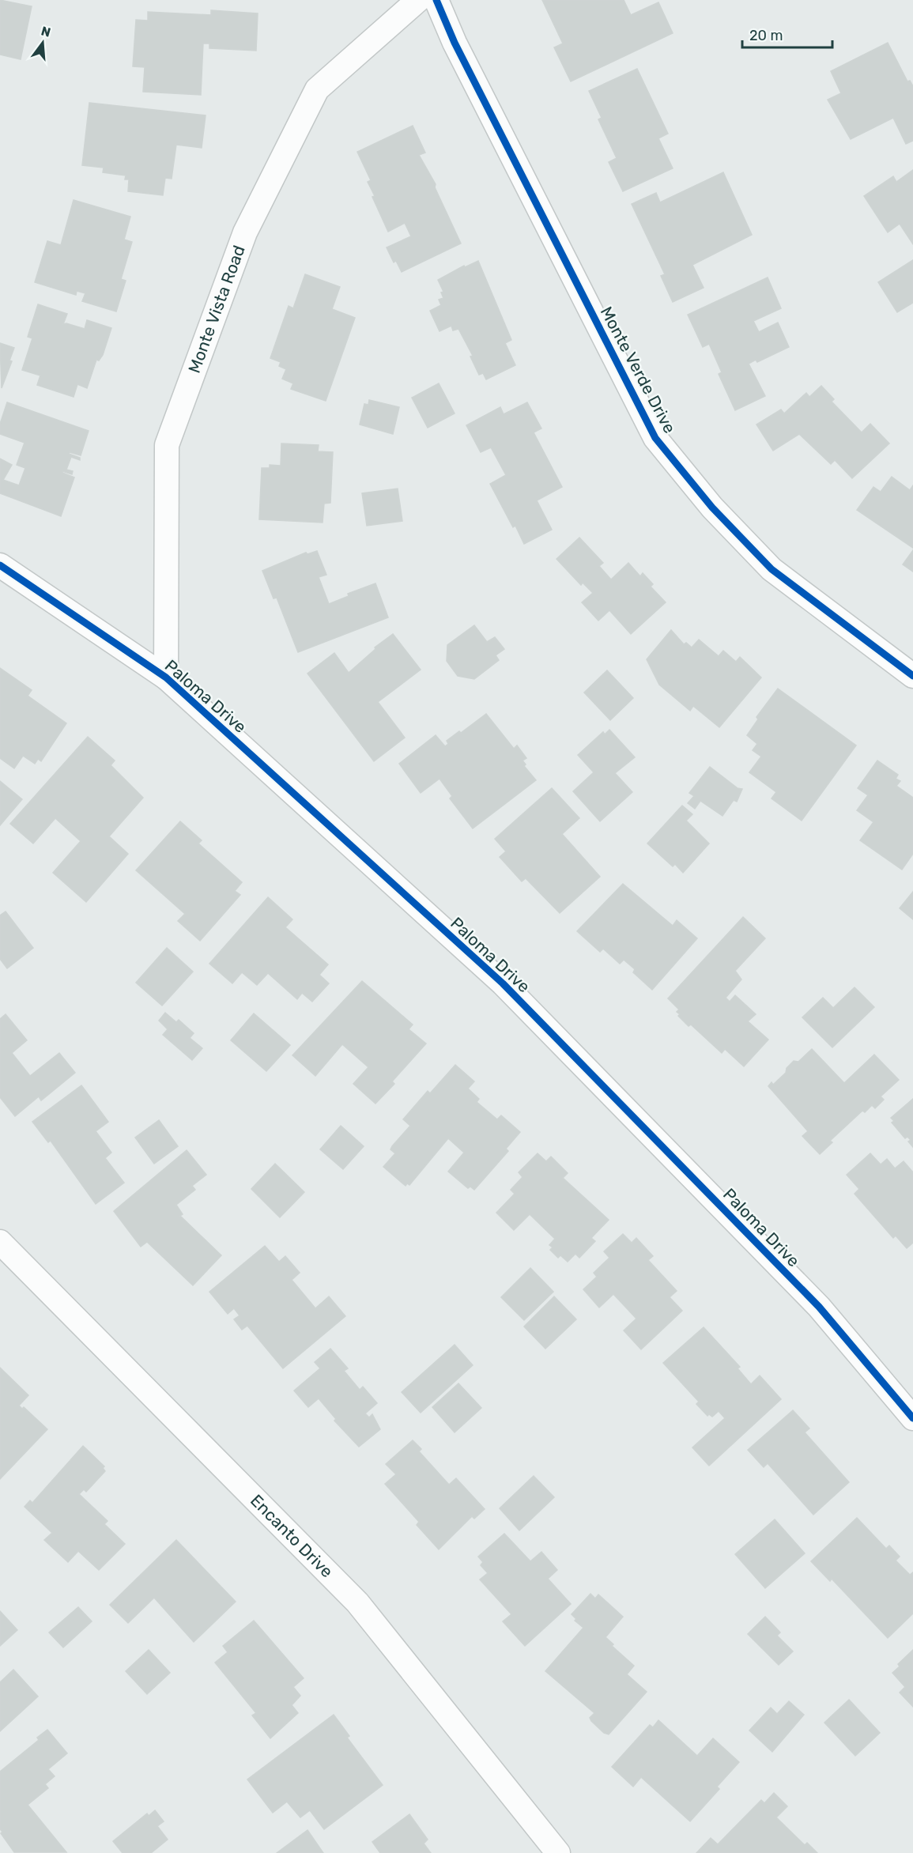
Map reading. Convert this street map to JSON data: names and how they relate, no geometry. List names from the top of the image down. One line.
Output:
{"streets":{"street":["Monte Vista Road","Monte Verde Drive","Paloma Drive","Encanto Drive"]},"crossings":[["Monte Vista Road","Paloma Drive"]],"scale_bar":"20 m","north":"top"}
